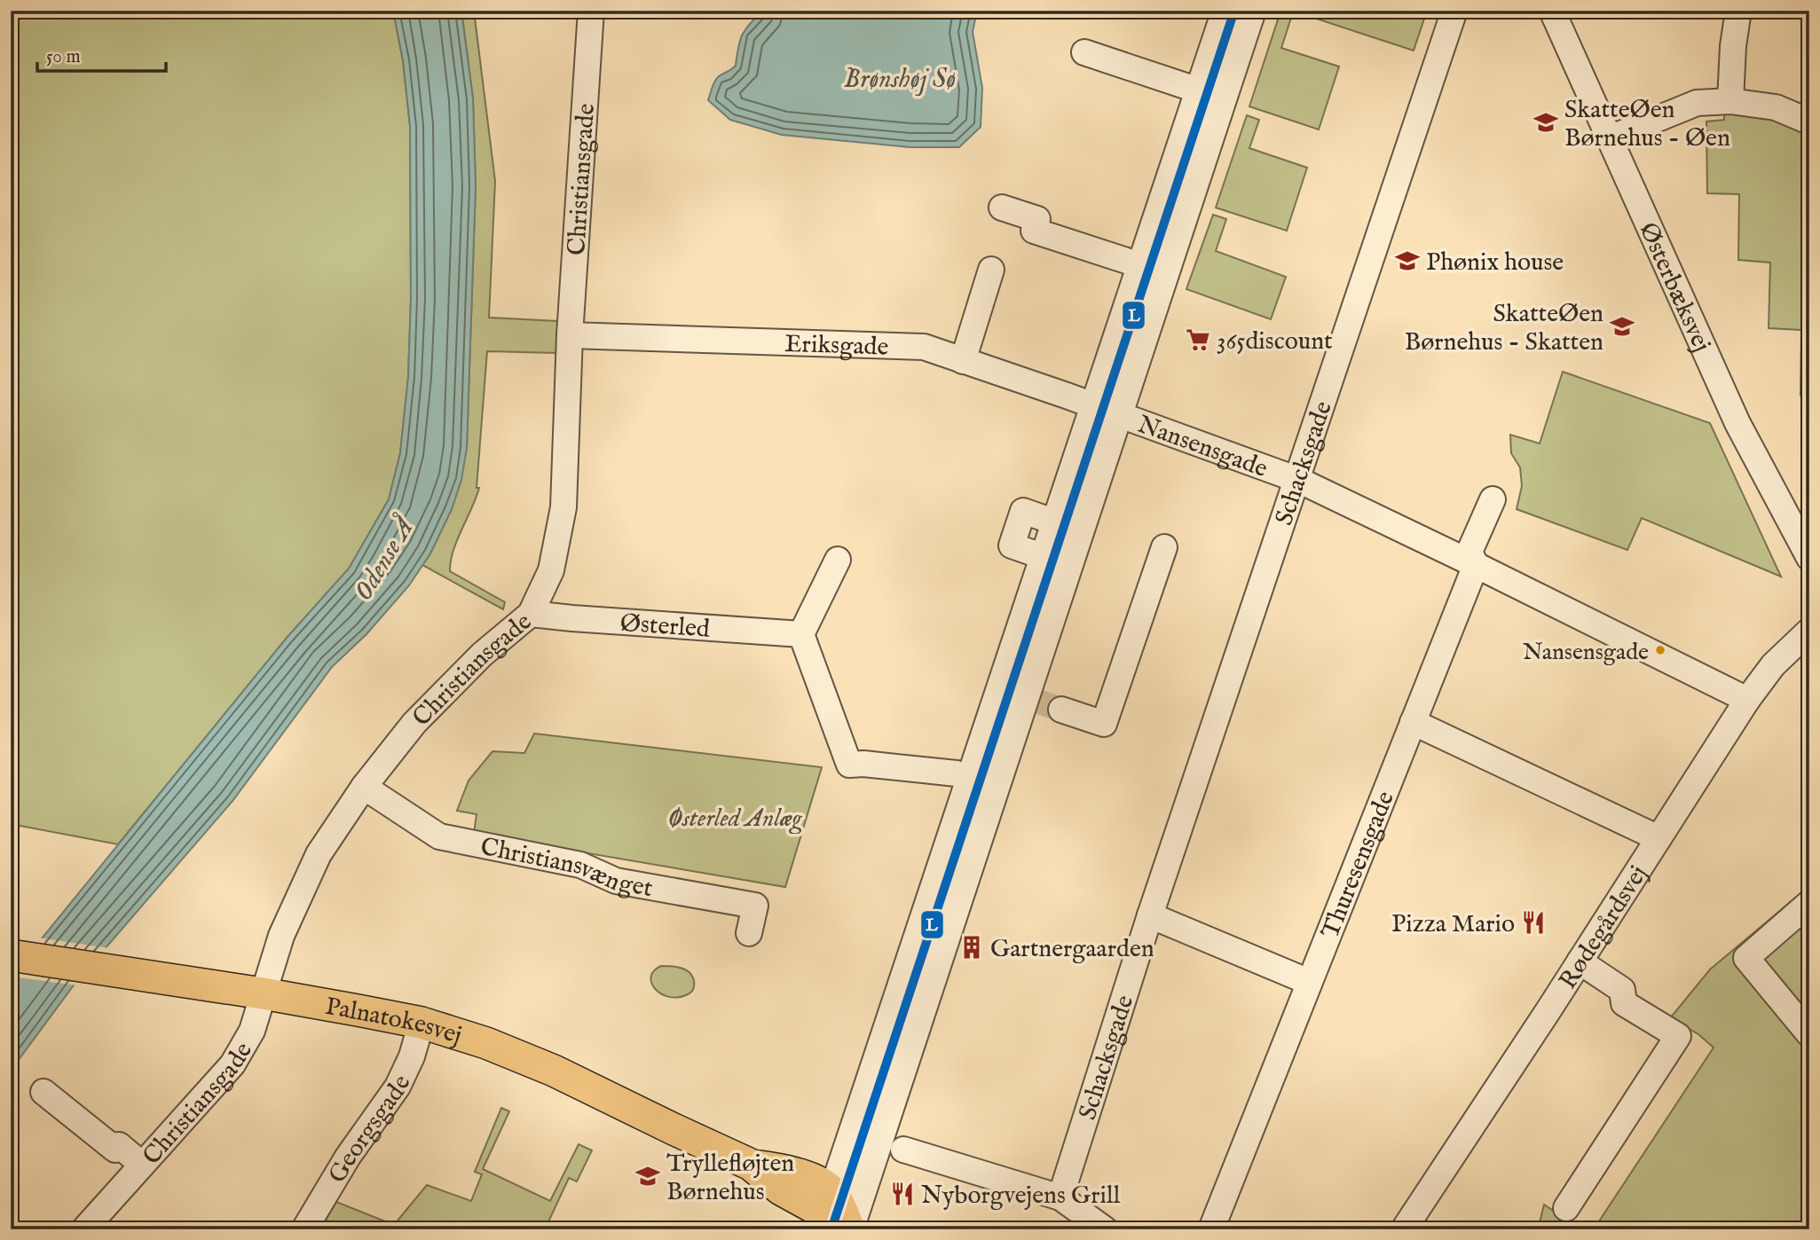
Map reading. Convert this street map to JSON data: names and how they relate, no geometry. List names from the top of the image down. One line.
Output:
{"streets":{"main road":["Palnatokesvej"],"street":["Christiansgade","Østerbæksvej","Eriksgade","Nansensgade","Schacksgade","Østerled","Thuresensgade","Christiansvænget","Rødegårdsvej","Georgsgade"]},"crossings":[["Christiansgade","Eriksgade"],["Christiansgade","Østerled"],["Christiansgade","Christiansvænget"],["Christiansgade","Palnatokesvej"],["Eriksgade","Nansensgade"],["Nansensgade","Schacksgade"],["Nansensgade","Thuresensgade"],["Nansensgade","Rødegårdsvej"],["Palnatokesvej","Georgsgade"]],"water":["Brønshøj Sø","Odense Å"],"parks":["Østerled Anlæg"],"places":{"school or university":["SkatteØen Børnehus - Øen","Phønix house","SkatteØen Børnehus - Skatten","Tryllefløjten Børnehus"],"supermarket":["365discount"],"other":["Nansensgade"],"restaurant":["Pizza Mario","Nyborgvejens Grill"],"building":["Gartnergaarden"]},"lines":["transit line L"],"scale_bar":"50 m"}
